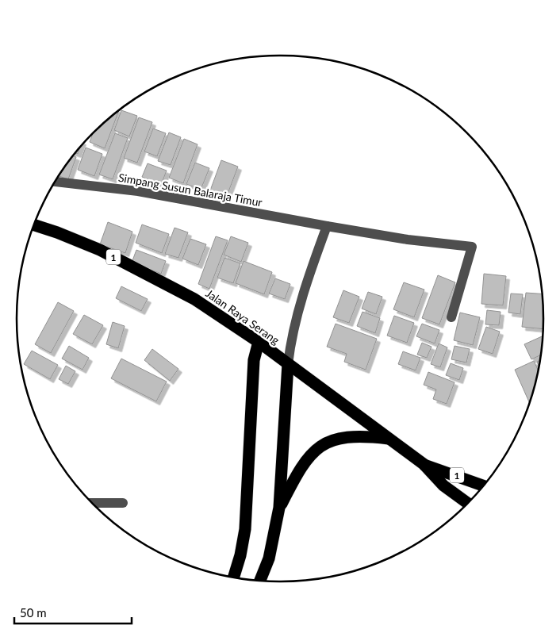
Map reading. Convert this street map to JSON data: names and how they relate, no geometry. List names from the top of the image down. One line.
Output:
{"streets":{"highway":["1","Jalan Raya Serang"],"street":["Simpang Susun Balaraja Timur"]},"scale_bar":"50 m"}
